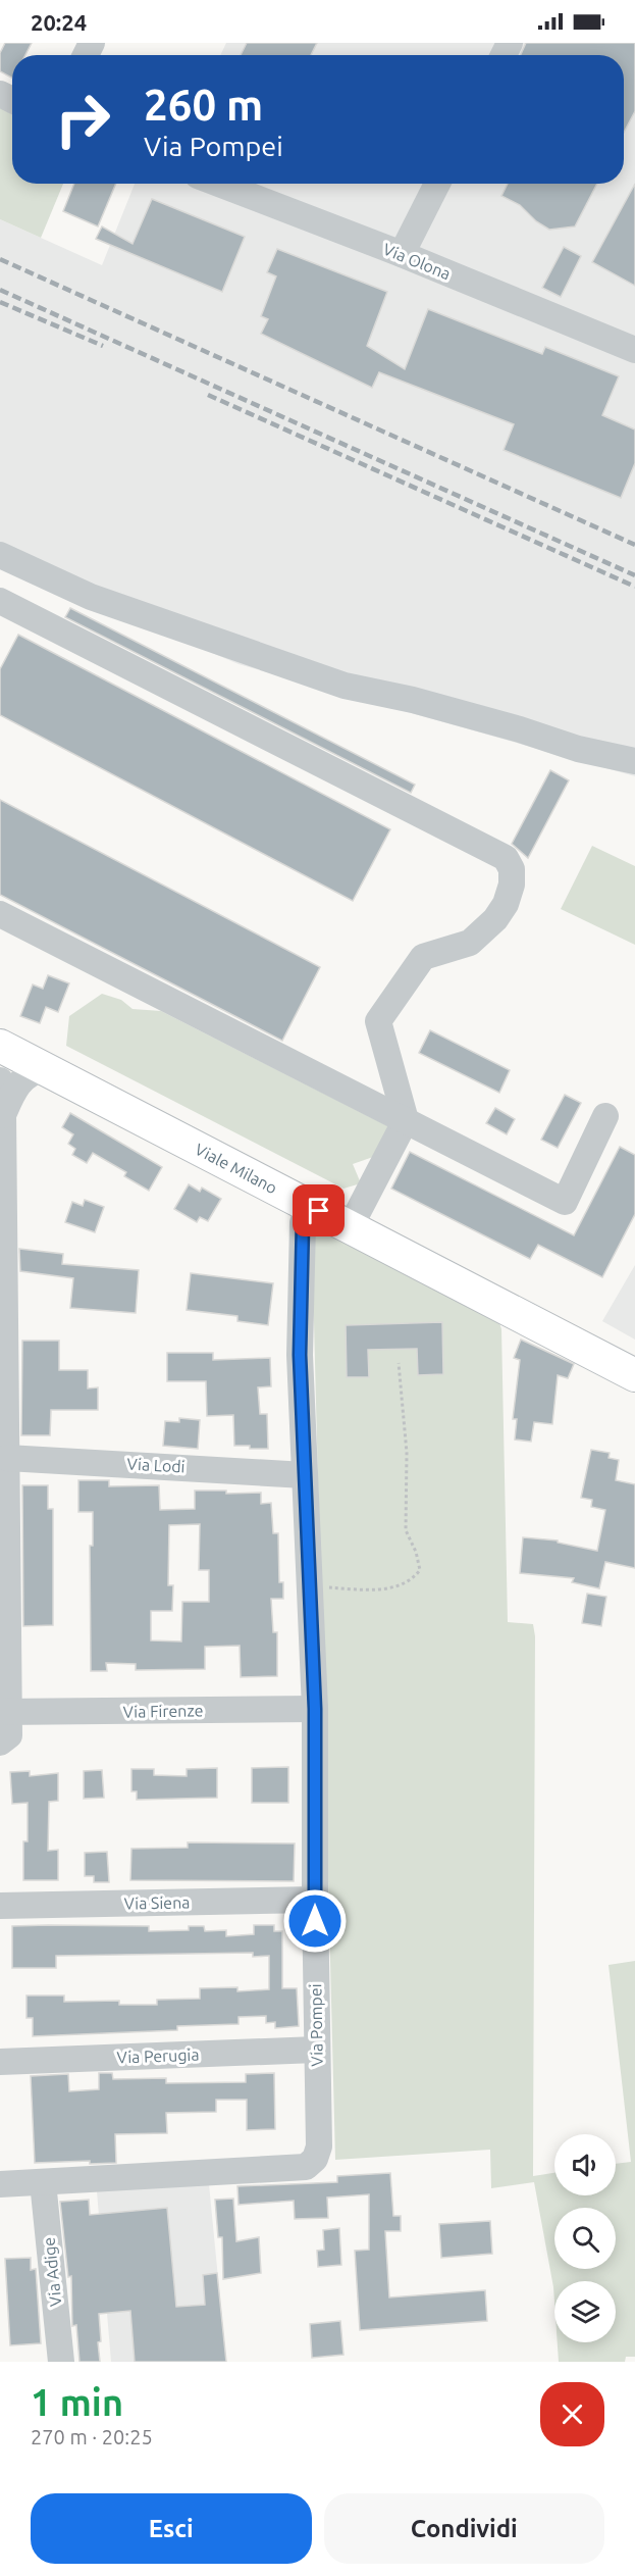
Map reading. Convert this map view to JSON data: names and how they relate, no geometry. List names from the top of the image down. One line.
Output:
{"streets":{"main road":["Viale Milano"],"street":["Via Olona","Via Lodi","Via Firenze","Via Siena","Via Pompei","Via Perugia","Via Adige"]},"crossings":[["Viale Milano","Via Pompei"],["Via Lodi","Via Pompei"],["Via Firenze","Via Pompei"],["Via Siena","Via Pompei"],["Via Pompei","Via Perugia"],["Via Pompei","Via Adige"]],"page":{"status":"20:24","turn":["260 m","Via Pompei"],"heading":["1 min","270 m · 20:25"],"buttons":["Esci","Condividi"]}}
